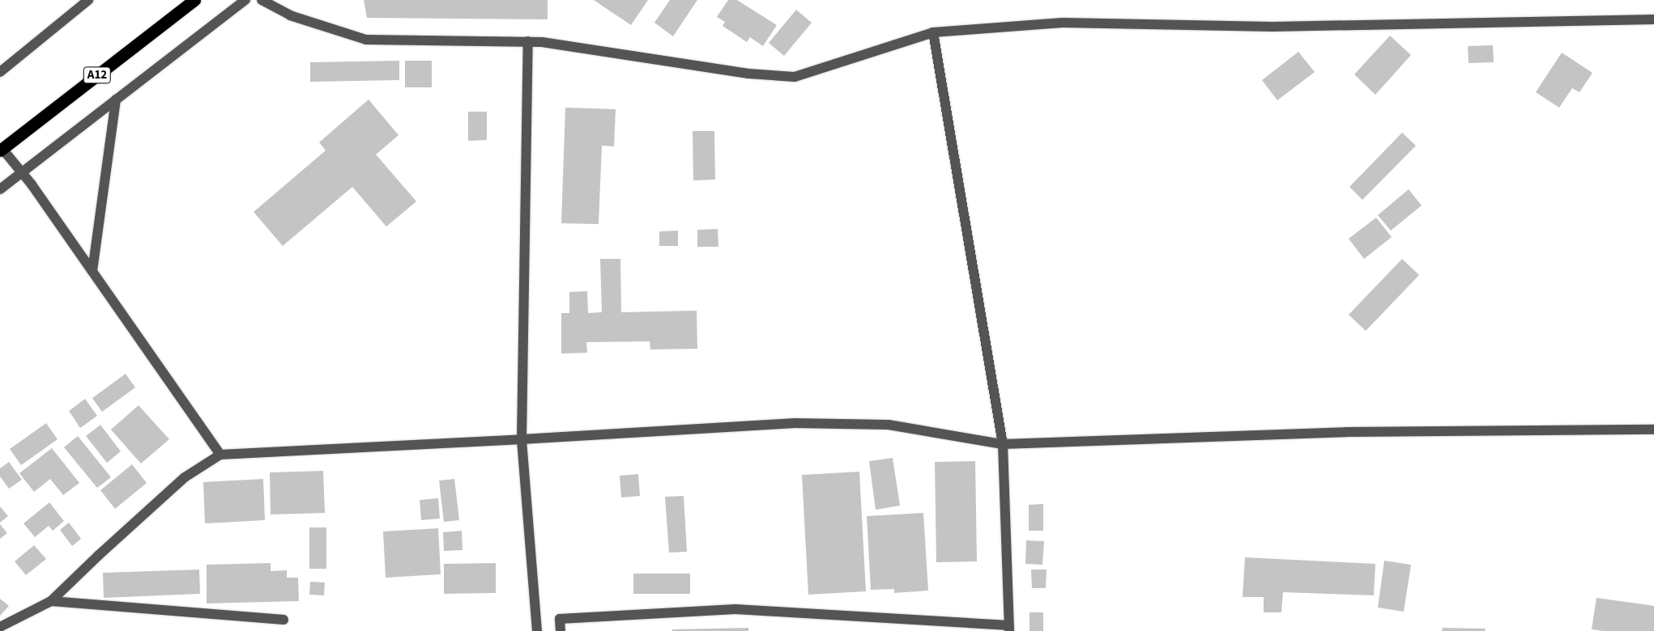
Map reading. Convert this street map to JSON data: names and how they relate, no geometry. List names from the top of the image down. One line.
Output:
{"streets":{"highway":["A12"]}}
